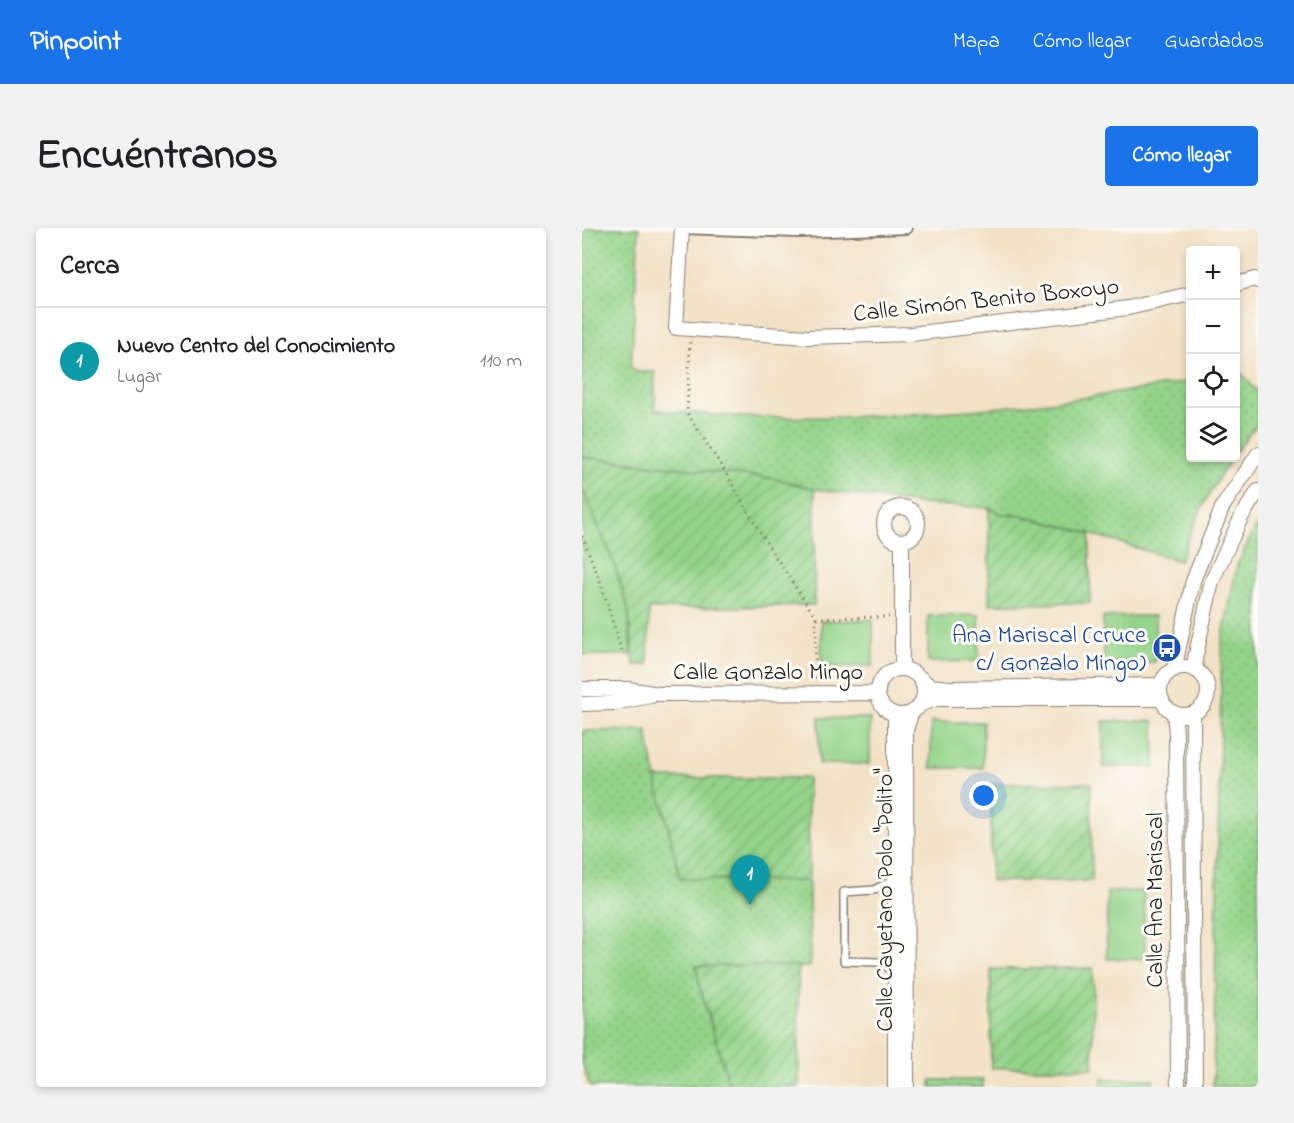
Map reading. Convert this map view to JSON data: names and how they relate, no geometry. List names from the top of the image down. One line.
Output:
{"streets":{"street":["Calle Simón Benito Boxoyo","Calle Gonzalo Mingo","Calle Cayetano Polo \"Polito\"","Calle Ana Mariscal"]},"crossings":[["Calle Gonzalo Mingo","Calle Cayetano Polo \"Polito\""]],"places":{"bus stop":["Ana Mariscal (cruce c/ Gonzalo Mingo)"]},"page":{"header":"Pinpoint","nav":["Mapa","Cómo llegar","Guardados"],"title":"Encuéntranos","buttons":"Cómo llegar","heading":"Cerca","map_buttons":["+","−"],"list":[{"mark":"1","name":"Nuevo Centro del Conocimiento","note":"Lugar","value":"110 m"}],"pins":"1"}}
